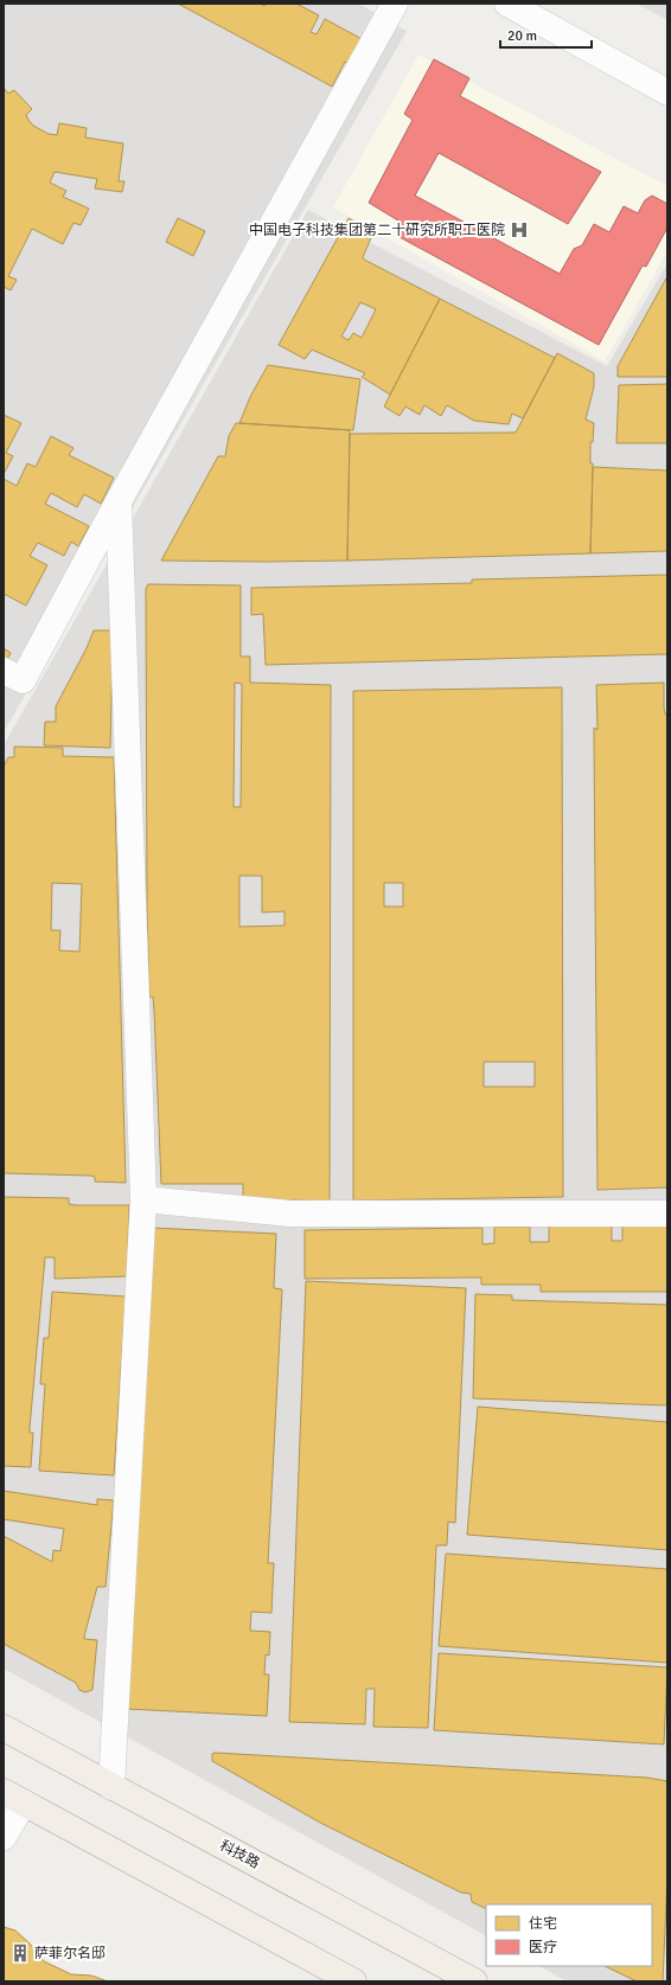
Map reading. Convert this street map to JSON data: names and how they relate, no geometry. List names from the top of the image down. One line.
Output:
{"streets":{"main road":["科技路"]},"places":{"hospital":["中国电子科技集团第二十研究所职工医院"],"building":["萨菲尔名邸"]},"legend":["住宅","医疗"],"scale_bar":"20 m"}
